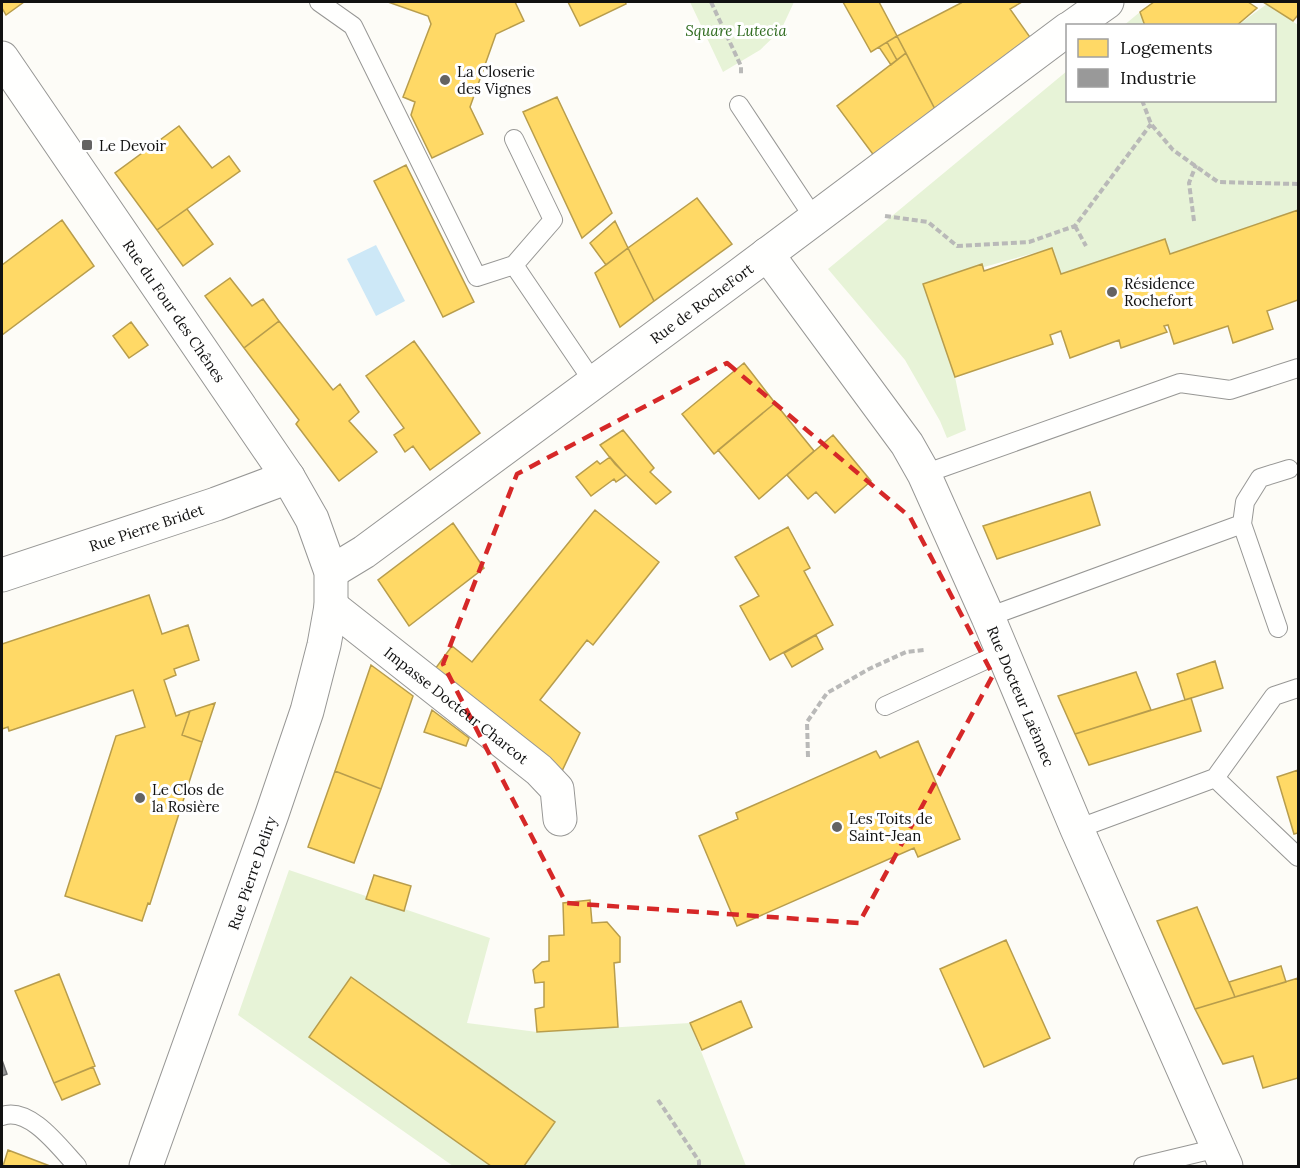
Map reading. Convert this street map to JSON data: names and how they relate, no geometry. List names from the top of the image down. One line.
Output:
{"streets":{"street":["Rue de RocheFort","Rue du Four des Chênes","Rue Pierre Bridet","Rue Docteur Laënnec","Impasse Docteur Charcot","Rue Pierre Deliry"]},"crossings":[["Rue de RocheFort","Rue du Four des Chênes"],["Rue de RocheFort","Rue Docteur Laënnec"],["Rue de RocheFort","Rue Pierre Deliry"],["Rue du Four des Chênes","Rue Pierre Bridet"],["Rue du Four des Chênes","Rue Pierre Deliry"],["Impasse Docteur Charcot","Rue Pierre Deliry"]],"parks":["Square Lutecia"],"places":{"other":["La Closerie des Vignes","Résidence Rochefort","Le Clos de la Rosière","Les Toits de Saint-Jean"],"transit":["Le Devoir"]},"legend":["Logements","Industrie"]}
